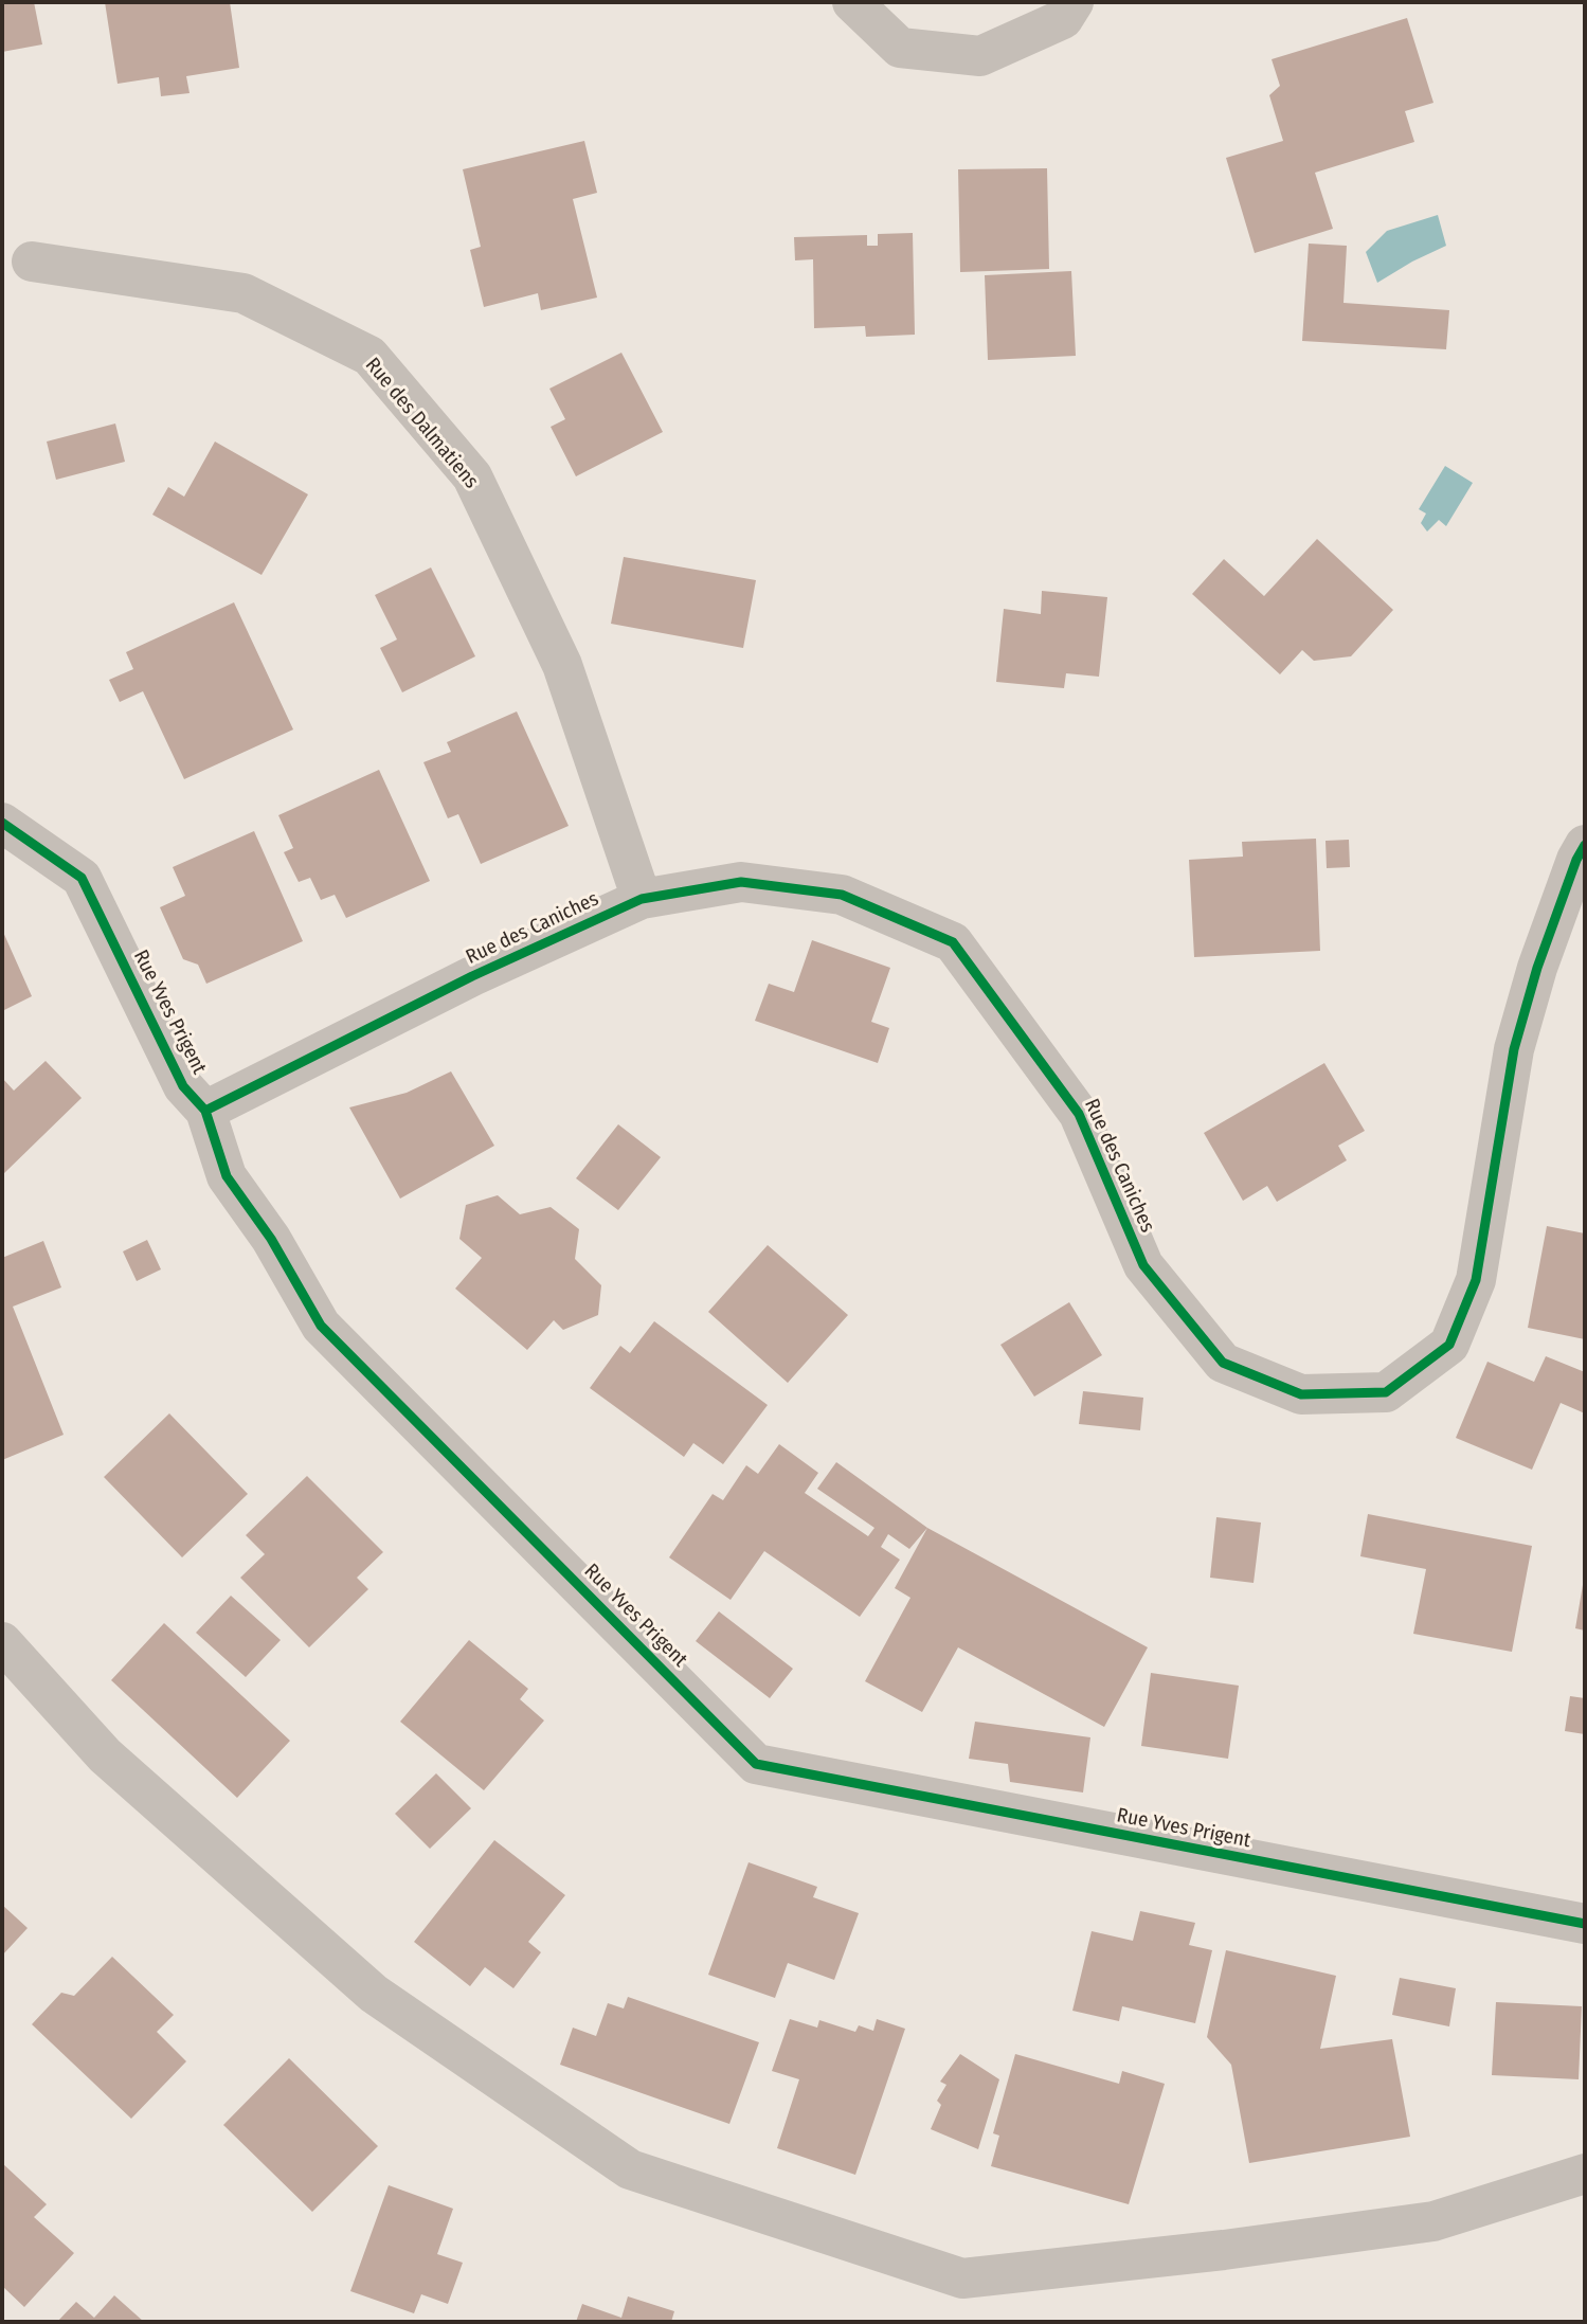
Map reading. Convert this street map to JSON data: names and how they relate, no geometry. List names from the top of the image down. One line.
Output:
{"streets":{"street":["Rue des Dalmatiens","Rue des Caniches","Rue Yves Prigent"]},"crossings":[["Rue des Dalmatiens","Rue des Caniches"],["Rue des Caniches","Rue Yves Prigent"]]}
